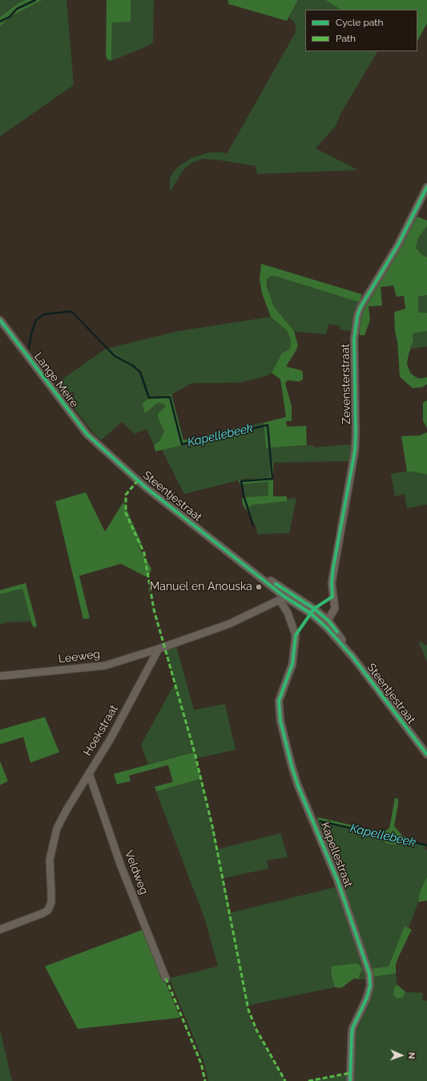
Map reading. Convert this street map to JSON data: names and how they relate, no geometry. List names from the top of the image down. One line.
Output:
{"streets":{"street":["Lange Meire","Zevensterstraat","Steentjestraat","Leeweg","Hoekstraat","Kapellestraat","Veldweg"]},"crossings":[["Lange Meire","Steentjestraat"],["Zevensterstraat","Steentjestraat"],["Steentjestraat","Kapellestraat"],["Leeweg","Hoekstraat"],["Hoekstraat","Veldweg"]],"water":["Kapellebeek"],"places":["Manuel en Anouska"],"legend":["Cycle path","Path"],"north":"right"}
